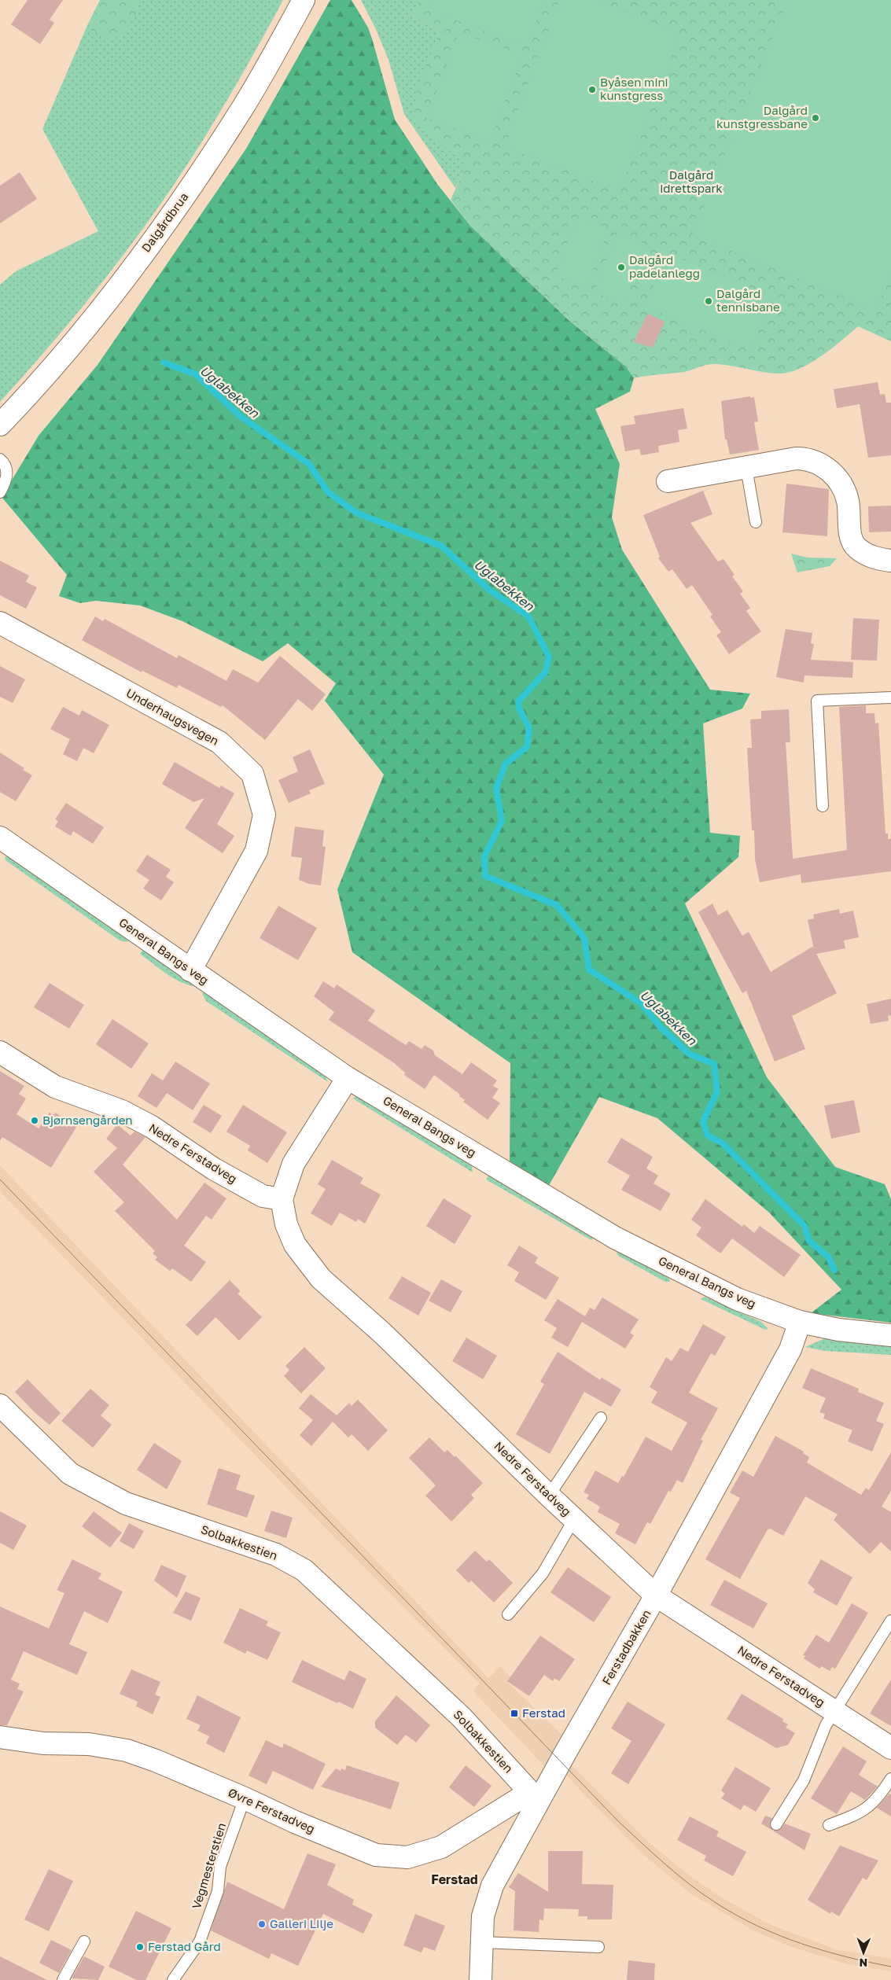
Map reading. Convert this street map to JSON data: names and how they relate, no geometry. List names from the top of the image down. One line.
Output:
{"streets":{"street":["Dalgårdbrua","Underhaugsvegen","General Bangs veg","Nedre Ferstadveg","Solbakkestien","Ferstadbakken","Øvre Ferstadveg"],"lane":["Vegmesterstien"]},"crossings":[["Underhaugsvegen","General Bangs veg"],["General Bangs veg","Nedre Ferstadveg"],["General Bangs veg","Ferstadbakken"],["Nedre Ferstadveg","Ferstadbakken"],["Solbakkestien","Ferstadbakken"],["Solbakkestien","Øvre Ferstadveg"],["Ferstadbakken","Øvre Ferstadveg"],["Øvre Ferstadveg","Vegmesterstien"]],"districts":["Ferstad"],"water":["Uglabekken"],"parks":["Dalgård idrettspark"],"places":{"other":["Byåsen mini kunstgress","Dalgård kunstgressbane","Dalgård padelanlegg","Dalgård tennisbane","Bjørnsengården","Galleri Lilje","Ferstad Gård"],"transit":["Ferstad"]},"north":"bottom"}
